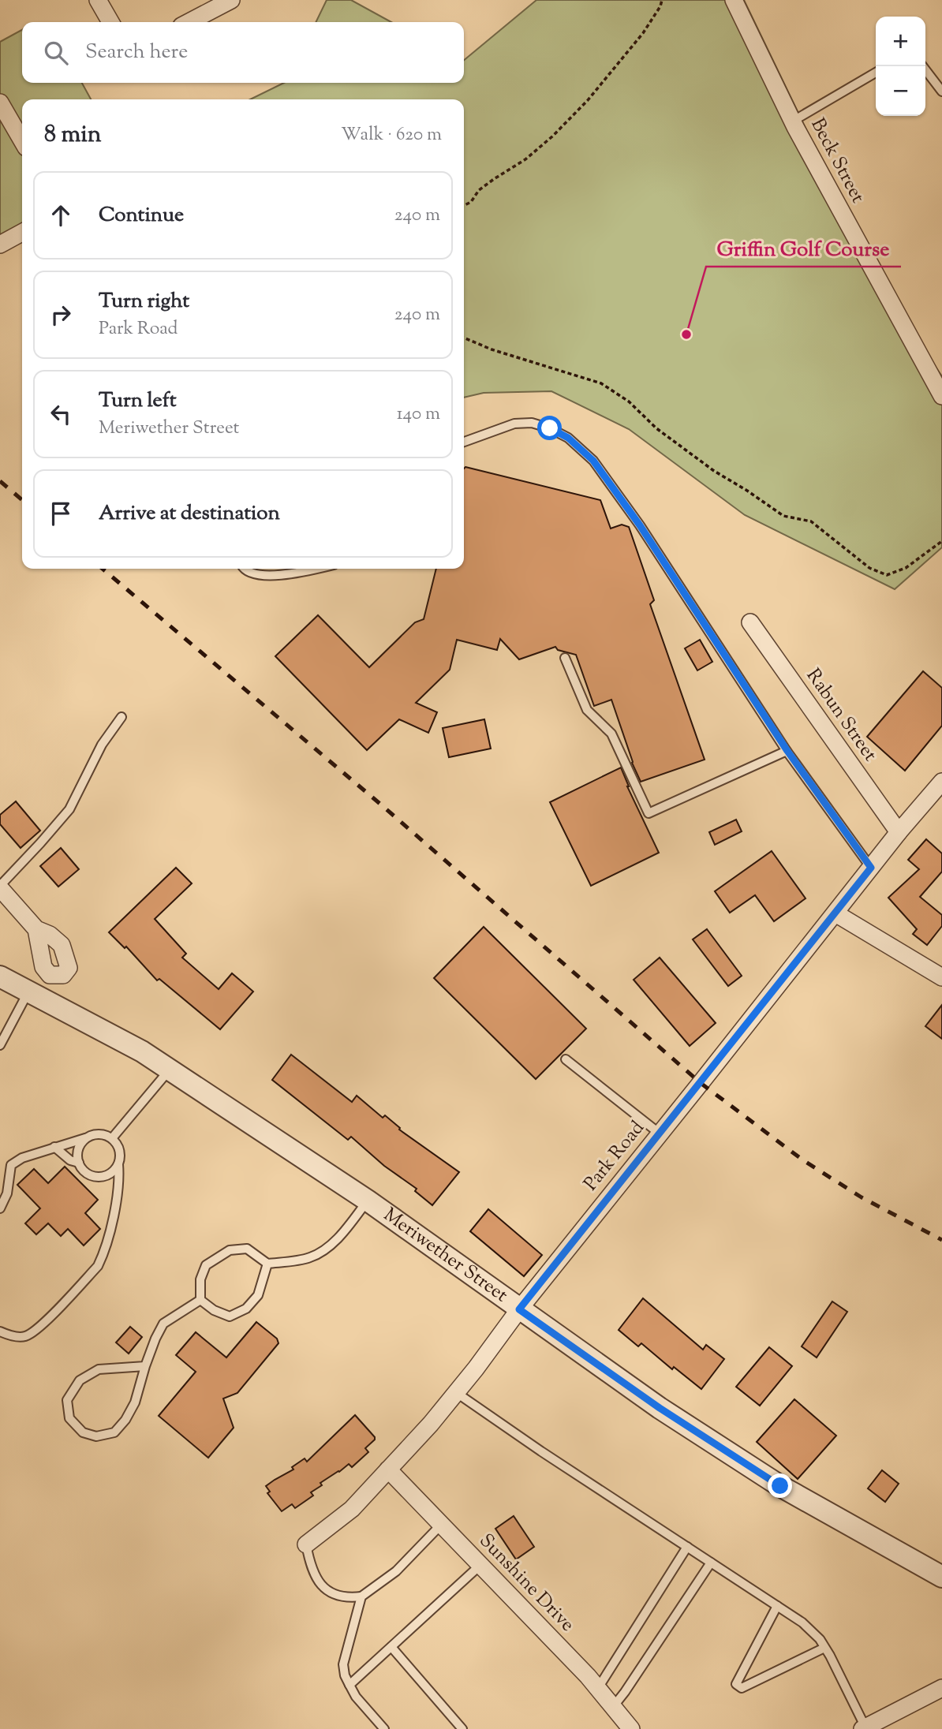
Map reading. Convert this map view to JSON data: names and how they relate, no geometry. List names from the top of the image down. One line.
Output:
{"streets":{"street":["Beck Street","Rabun Street","Park Road","Meriwether Street","Sunshine Drive"]},"crossings":[["Rabun Street","Park Road"],["Park Road","Meriwether Street"],["Park Road","Sunshine Drive"]],"places":["Griffin Golf Course"],"page":{"map_buttons":["+","−"],"search":"Search here","heading":["8 min","Walk · 620 m"],"list":[["Continue","240 m"],["Turn right","Park Road","240 m"],["Turn left","Meriwether Street","140 m"],"Arrive at destination"]}}
